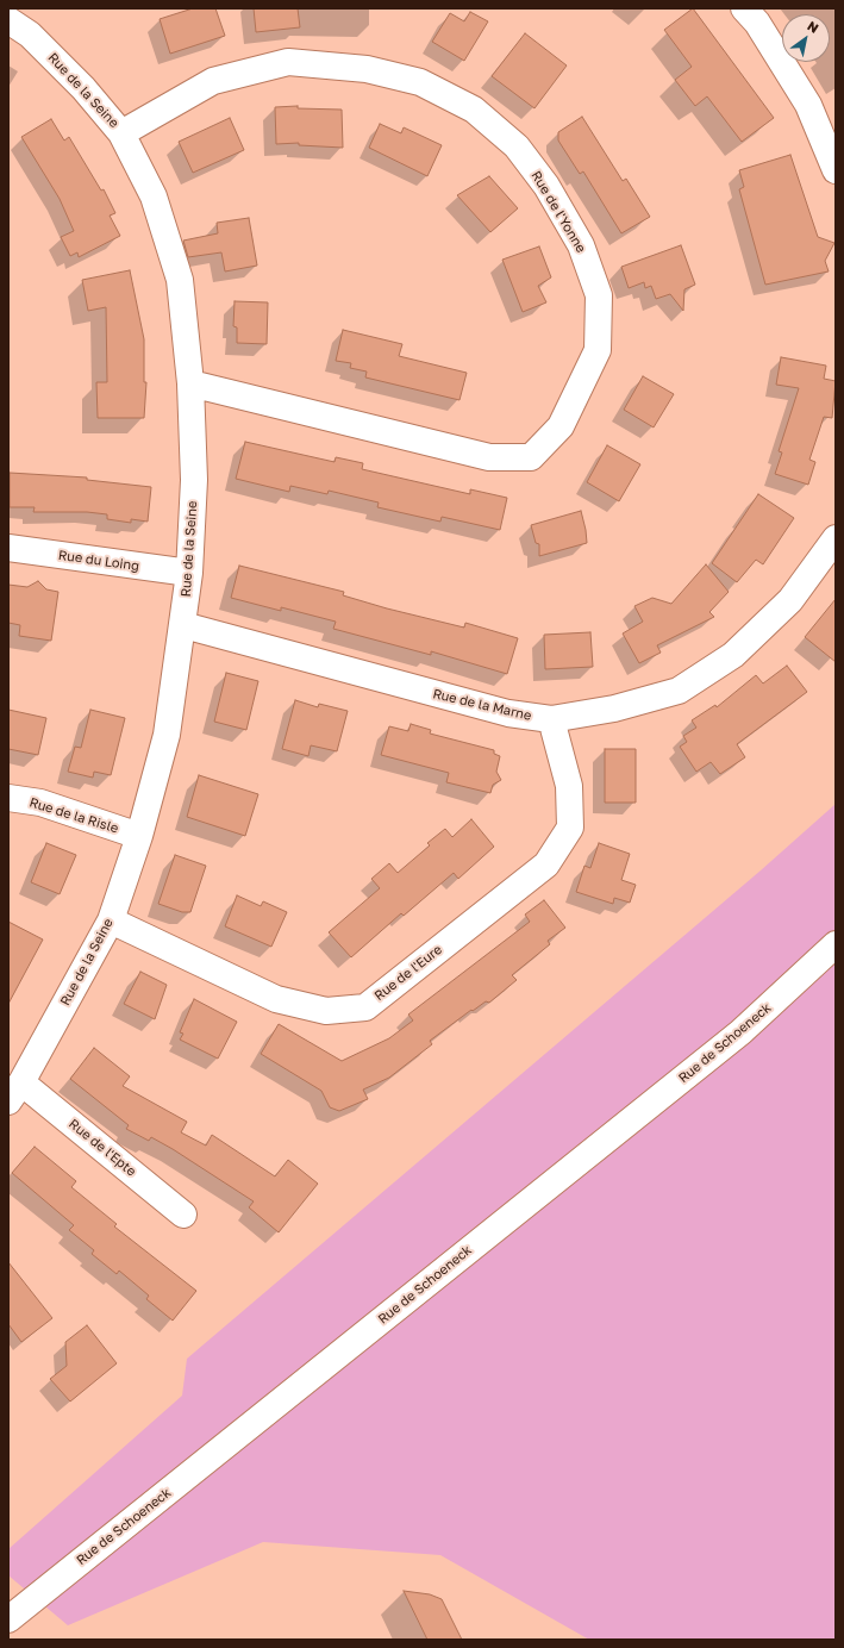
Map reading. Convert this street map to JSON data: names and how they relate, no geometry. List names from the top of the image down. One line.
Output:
{"streets":{"street":["Rue de la Seine","Rue de l'Yonne","Rue du Loing","Rue de la Marne","Rue de la Risle","Rue de l'Eure","Rue de Schoeneck","Rue de l'Epte"]},"crossings":[["Rue de la Seine","Rue de l'Yonne"],["Rue de la Seine","Rue du Loing"],["Rue de la Seine","Rue de la Marne"],["Rue de la Seine","Rue de la Risle"],["Rue de la Seine","Rue de l'Eure"],["Rue de la Seine","Rue de l'Epte"],["Rue de la Marne","Rue de l'Eure"]],"north":"top right"}
